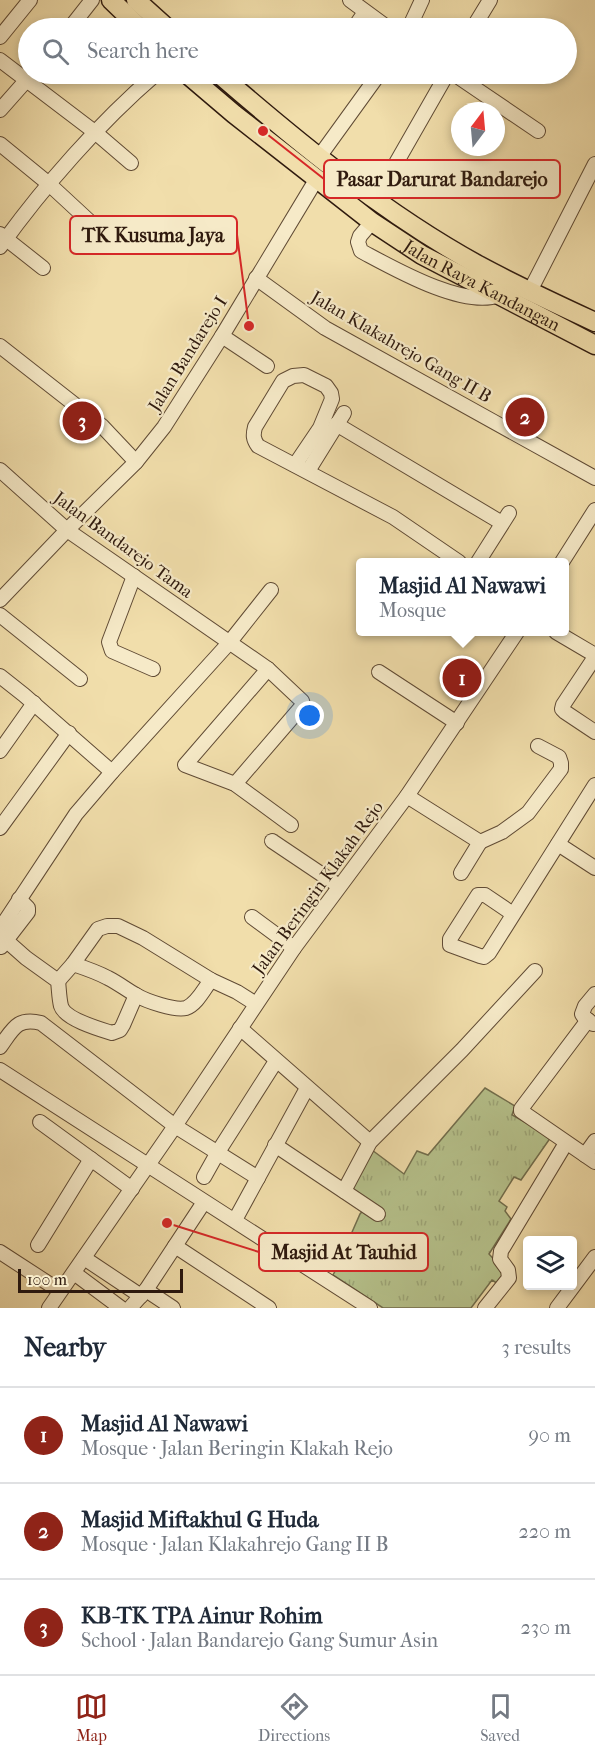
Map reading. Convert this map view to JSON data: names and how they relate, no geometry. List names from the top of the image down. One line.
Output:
{"streets":{"main road":["Jalan Raya Kandangan"],"street":["Jalan Klakahrejo Gang II B","Jalan Bandarejo I","Jalan Bandarejo Tama","Jalan Beringin Klakah Rejo"]},"crossings":[["Jalan Raya Kandangan","Jalan Bandarejo I"],["Jalan Klakahrejo Gang II B","Jalan Bandarejo I"],["Jalan Bandarejo I","Jalan Bandarejo Tama"]],"places":["Pasar Darurat Bandarejo","TK Kusuma Jaya","Masjid At Tauhid"],"scale_bar":"100 m","north":"top","page":{"search":"Search here","pins":["2","3","1"],"popup":["Masjid Al Nawawi","Mosque"],"scale":"100 m","heading":["Nearby","3 results"],"list":[{"mark":"1","name":"Masjid Al Nawawi","note":"Mosque · Jalan Beringin Klakah Rejo","value":"90 m"},{"mark":"2","name":"Masjid Miftakhul G Huda","note":"Mosque · Jalan Klakahrejo Gang II B","value":"220 m"},{"mark":"3","name":"KB-TK TPA Ainur Rohim","note":"School · Jalan Bandarejo Gang Sumur Asin","value":"230 m"}],"nav":["Map","Directions","Saved"]}}
